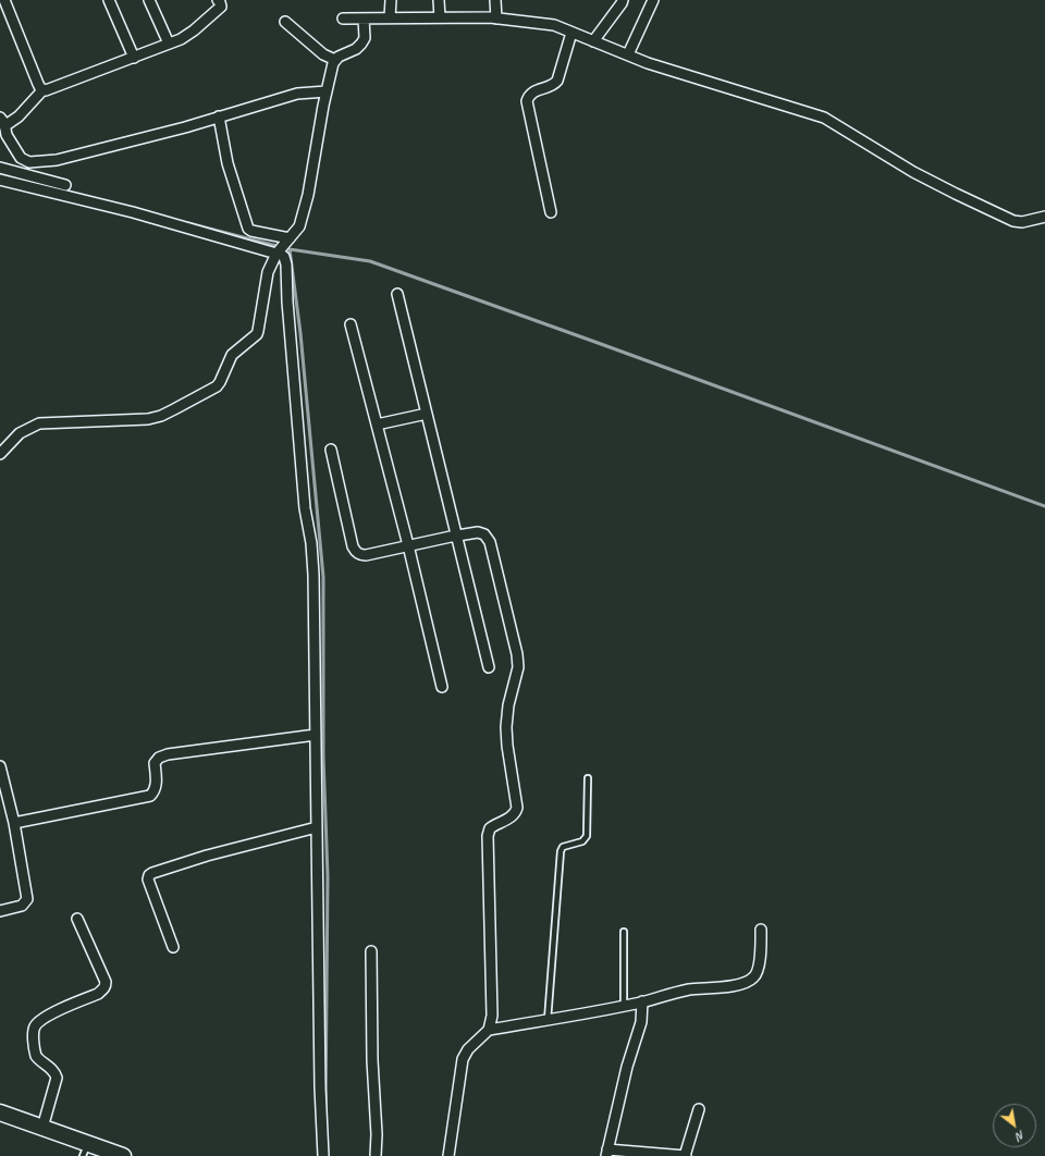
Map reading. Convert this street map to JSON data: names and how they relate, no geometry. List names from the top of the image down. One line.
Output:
{"north":"bottom right"}
